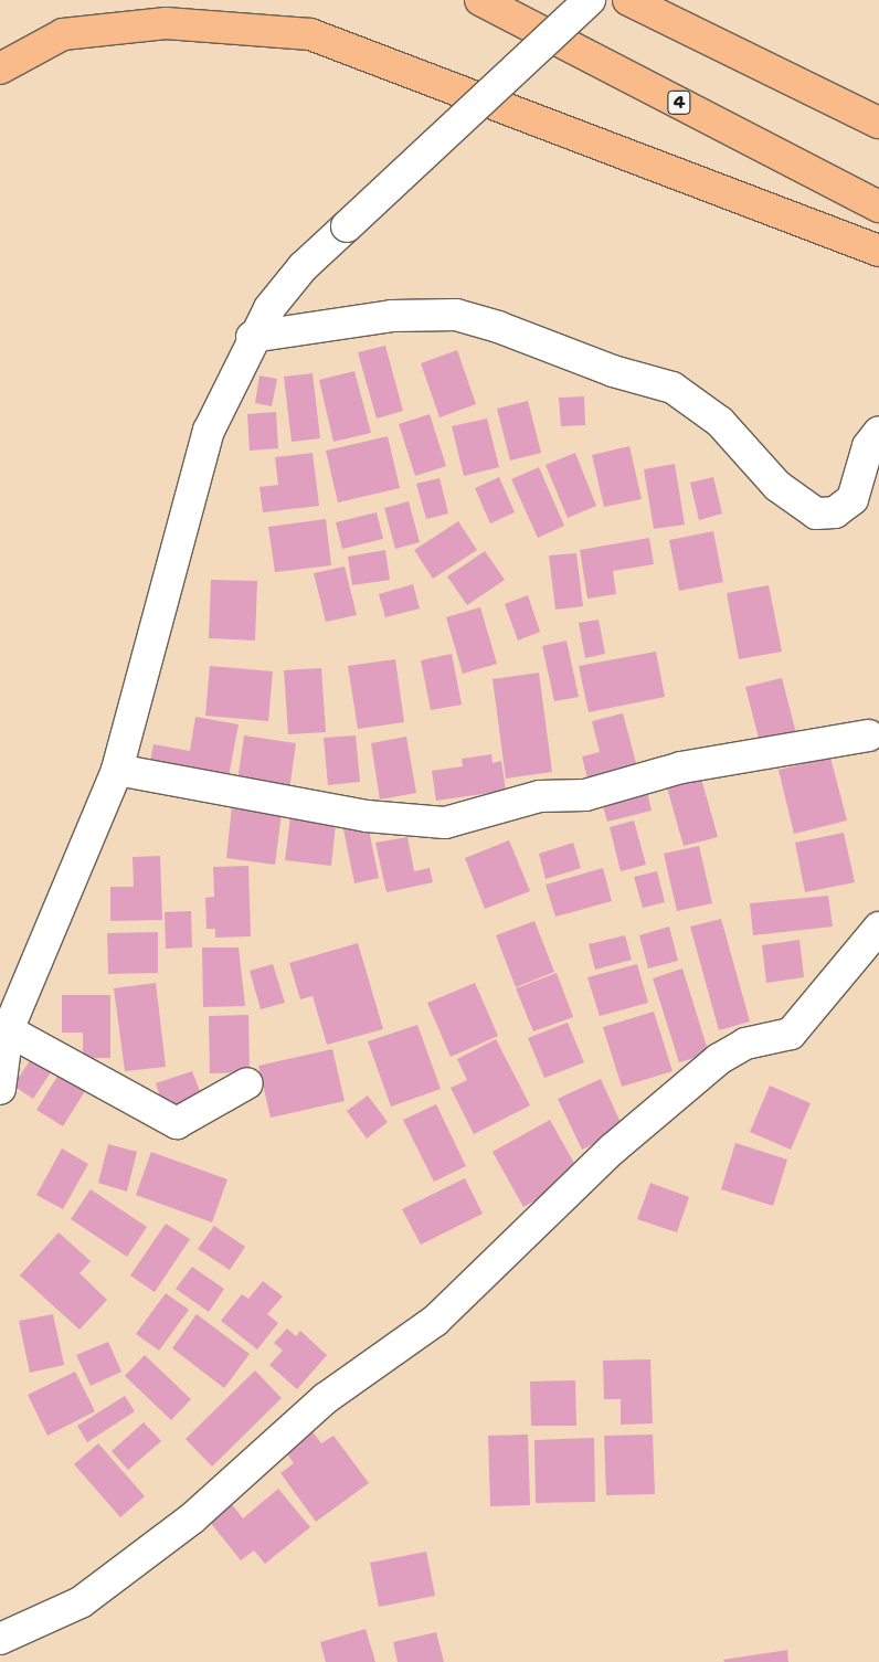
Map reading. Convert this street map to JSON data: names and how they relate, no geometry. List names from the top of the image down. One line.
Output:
{"streets":{"highway":["4"]}}
